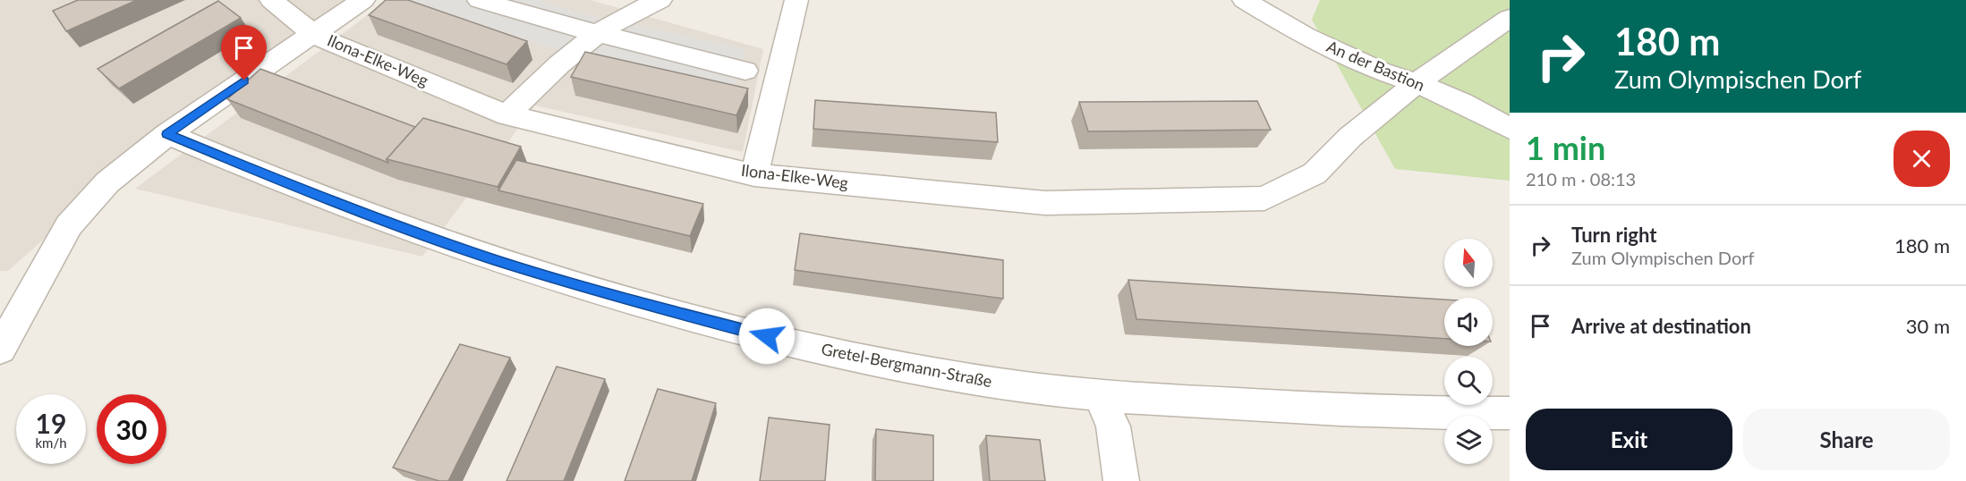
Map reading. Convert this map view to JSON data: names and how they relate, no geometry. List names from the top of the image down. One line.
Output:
{"streets":{"street":["Ilona-Elke-Weg","An der Bastion","Gretel-Bergmann-Straße"]},"crossings":[["Ilona-Elke-Weg","An der Bastion"]],"north":"top","page":{"turn":["180 m","Zum Olympischen Dorf"],"heading":["1 min","210 m · 08:13"],"list":[{"name":"Turn right","note":"Zum Olympischen Dorf","value":"180 m"},{"name":"Arrive at destination","value":"30 m"}],"speed":"19 km/h","limit":"30","buttons":["Exit","Share"]}}
